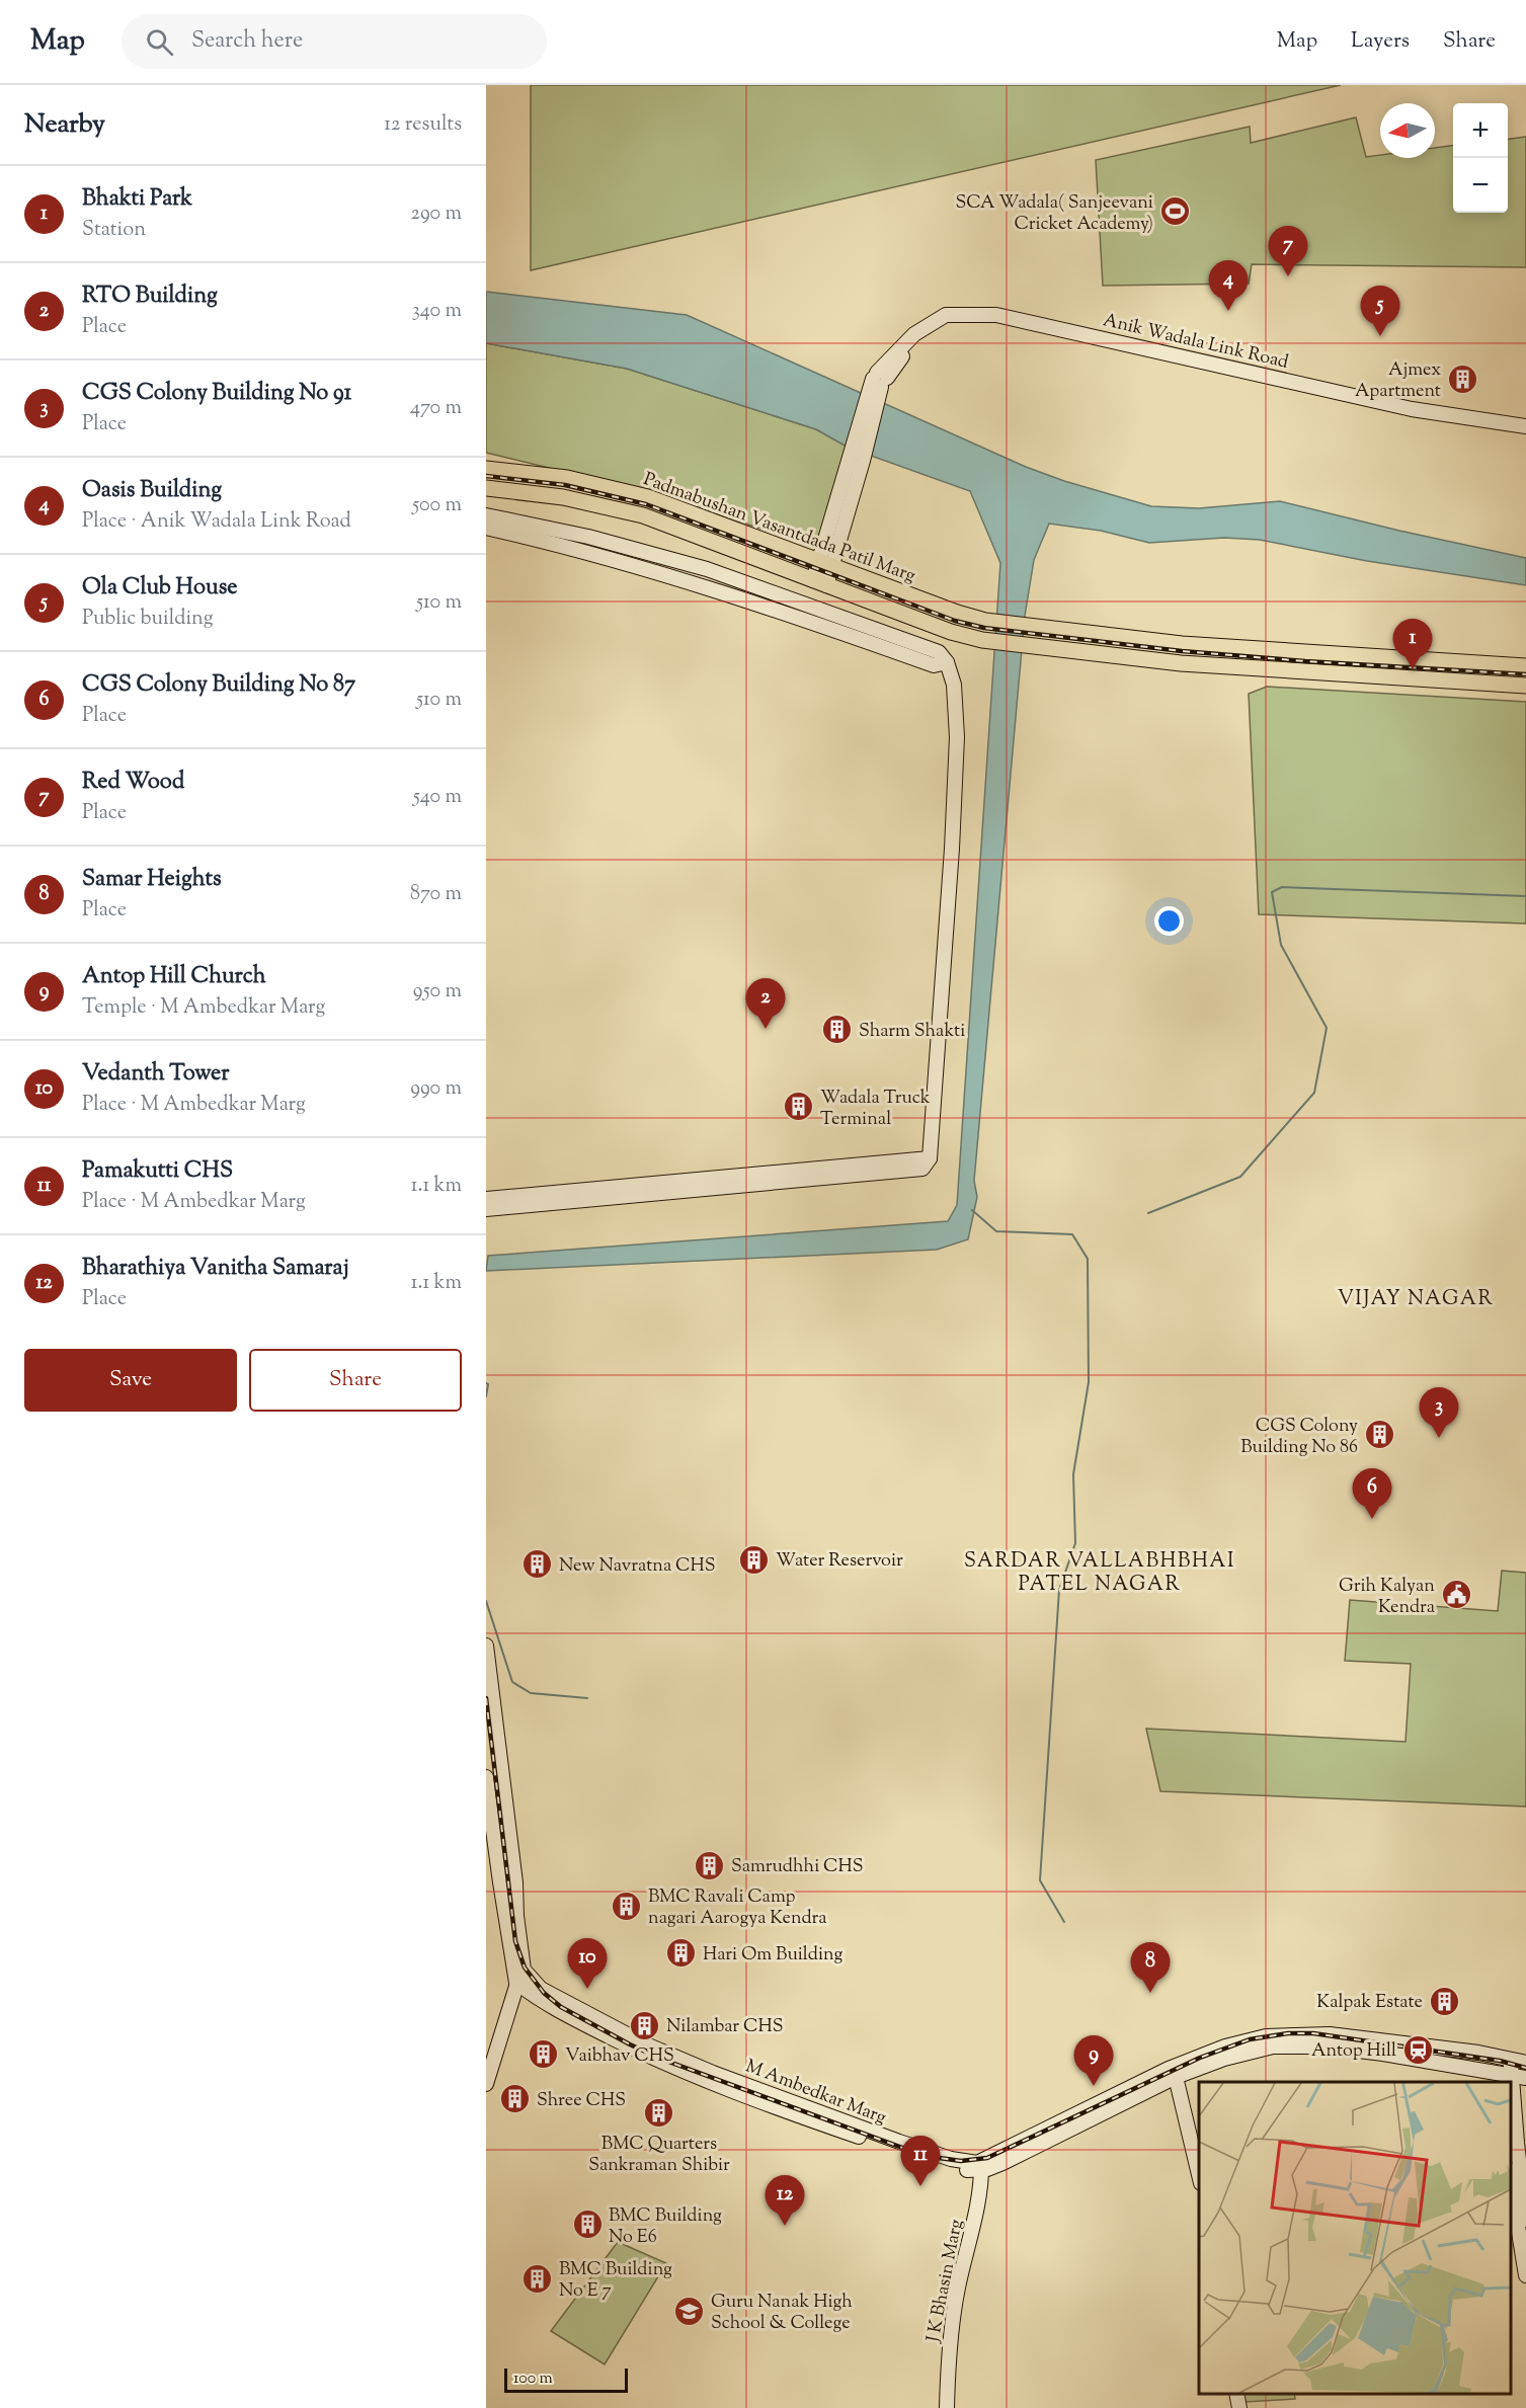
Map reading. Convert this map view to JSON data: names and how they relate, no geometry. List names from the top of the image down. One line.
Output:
{"streets":{"main road":["Padmabushan Vasantdada Patil Marg"],"street":["Anik Wadala Link Road","M Ambedkar Marg","J K Bhasin Marg"]},"crossings":[["Anik Wadala Link Road","Padmabushan Vasantdada Patil Marg"],["M Ambedkar Marg","J K Bhasin Marg"]],"districts":["VIJAY NAGAR","SARDAR VALLABHBHAI PATEL NAGAR"],"places":{"sports":["SCA Wadala( Sanjeevani Cricket Academy)"],"building":["Ajmex Apartment","Sharm Shakti","Wadala Truck Terminal","CGS Colony Building No 86","Water Reservoir","New Navratna CHS","Samrudhhi CHS","BMC Ravali Camp nagari Aarogya Kendra","Hari Om Building","Kalpak Estate","Nilambar CHS","Vaibhav CHS","Shree CHS","BMC Quarters Sankraman Shibir","BMC Building No E6","BMC Building No E 7"],"public building":["Grih Kalyan Kendra"],"station":["Antop Hill"],"school or university":["Guru Nanak High School & College"]},"scale_bar":"100 m","north":"left","page":{"header":"Map","search":"Search here","nav":["Map","Layers","Share"],"heading":["Nearby","12 results"],"map_buttons":["+","−"],"list":[{"mark":"1","name":"Bhakti Park","note":"Station","value":"290 m"},{"mark":"2","name":"RTO Building","note":"Place","value":"340 m"},{"mark":"3","name":"CGS Colony Building No 91","note":"Place","value":"470 m"},{"mark":"4","name":"Oasis Building","note":"Place · Anik Wadala Link Road","value":"500 m"},{"mark":"5","name":"Ola Club House","note":"Public building","value":"510 m"},{"mark":"6","name":"CGS Colony Building No 87","note":"Place","value":"510 m"},{"mark":"7","name":"Red Wood","note":"Place","value":"540 m"},{"mark":"8","name":"Samar Heights","note":"Place","value":"870 m"},{"mark":"9","name":"Antop Hill Church","note":"Temple · M Ambedkar Marg","value":"950 m"},{"mark":"10","name":"Vedanth Tower","note":"Place · M Ambedkar Marg","value":"990 m"},{"mark":"11","name":"Pamakutti CHS","note":"Place · M Ambedkar Marg","value":"1.1 km"},{"mark":"12","name":"Bharathiya Vanitha Samaraj","note":"Place","value":"1.1 km"}],"pins":["7","4","5","1","2","3","6","10","8","9","11","12"],"buttons":["Save","Share"],"scale":"100 m"}}
